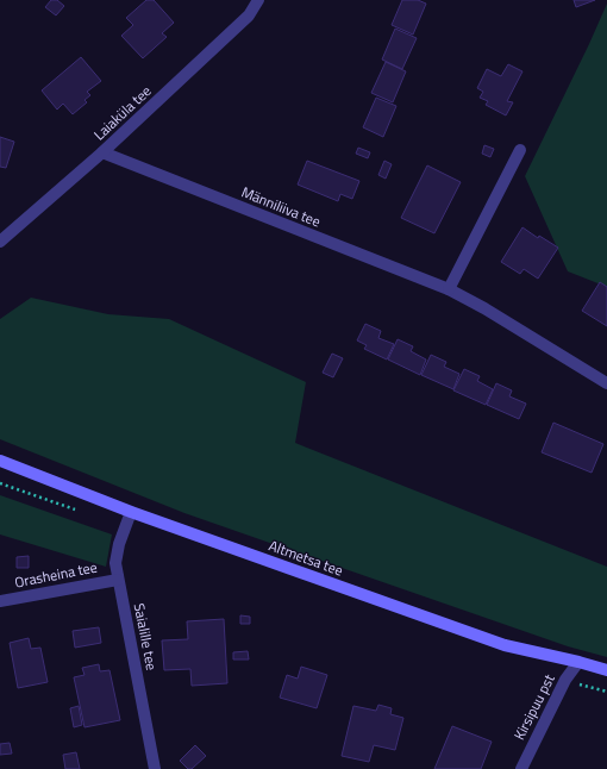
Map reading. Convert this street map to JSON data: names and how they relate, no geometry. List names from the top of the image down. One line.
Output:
{"streets":{"street":["Laiaküla tee","Männiliiva tee","Altmetsa tee","Orasheina tee","Saialille tee","Kirsipuu pst"]},"crossings":[["Laiaküla tee","Männiliiva tee"],["Altmetsa tee","Saialille tee"],["Altmetsa tee","Kirsipuu pst"],["Orasheina tee","Saialille tee"]]}
